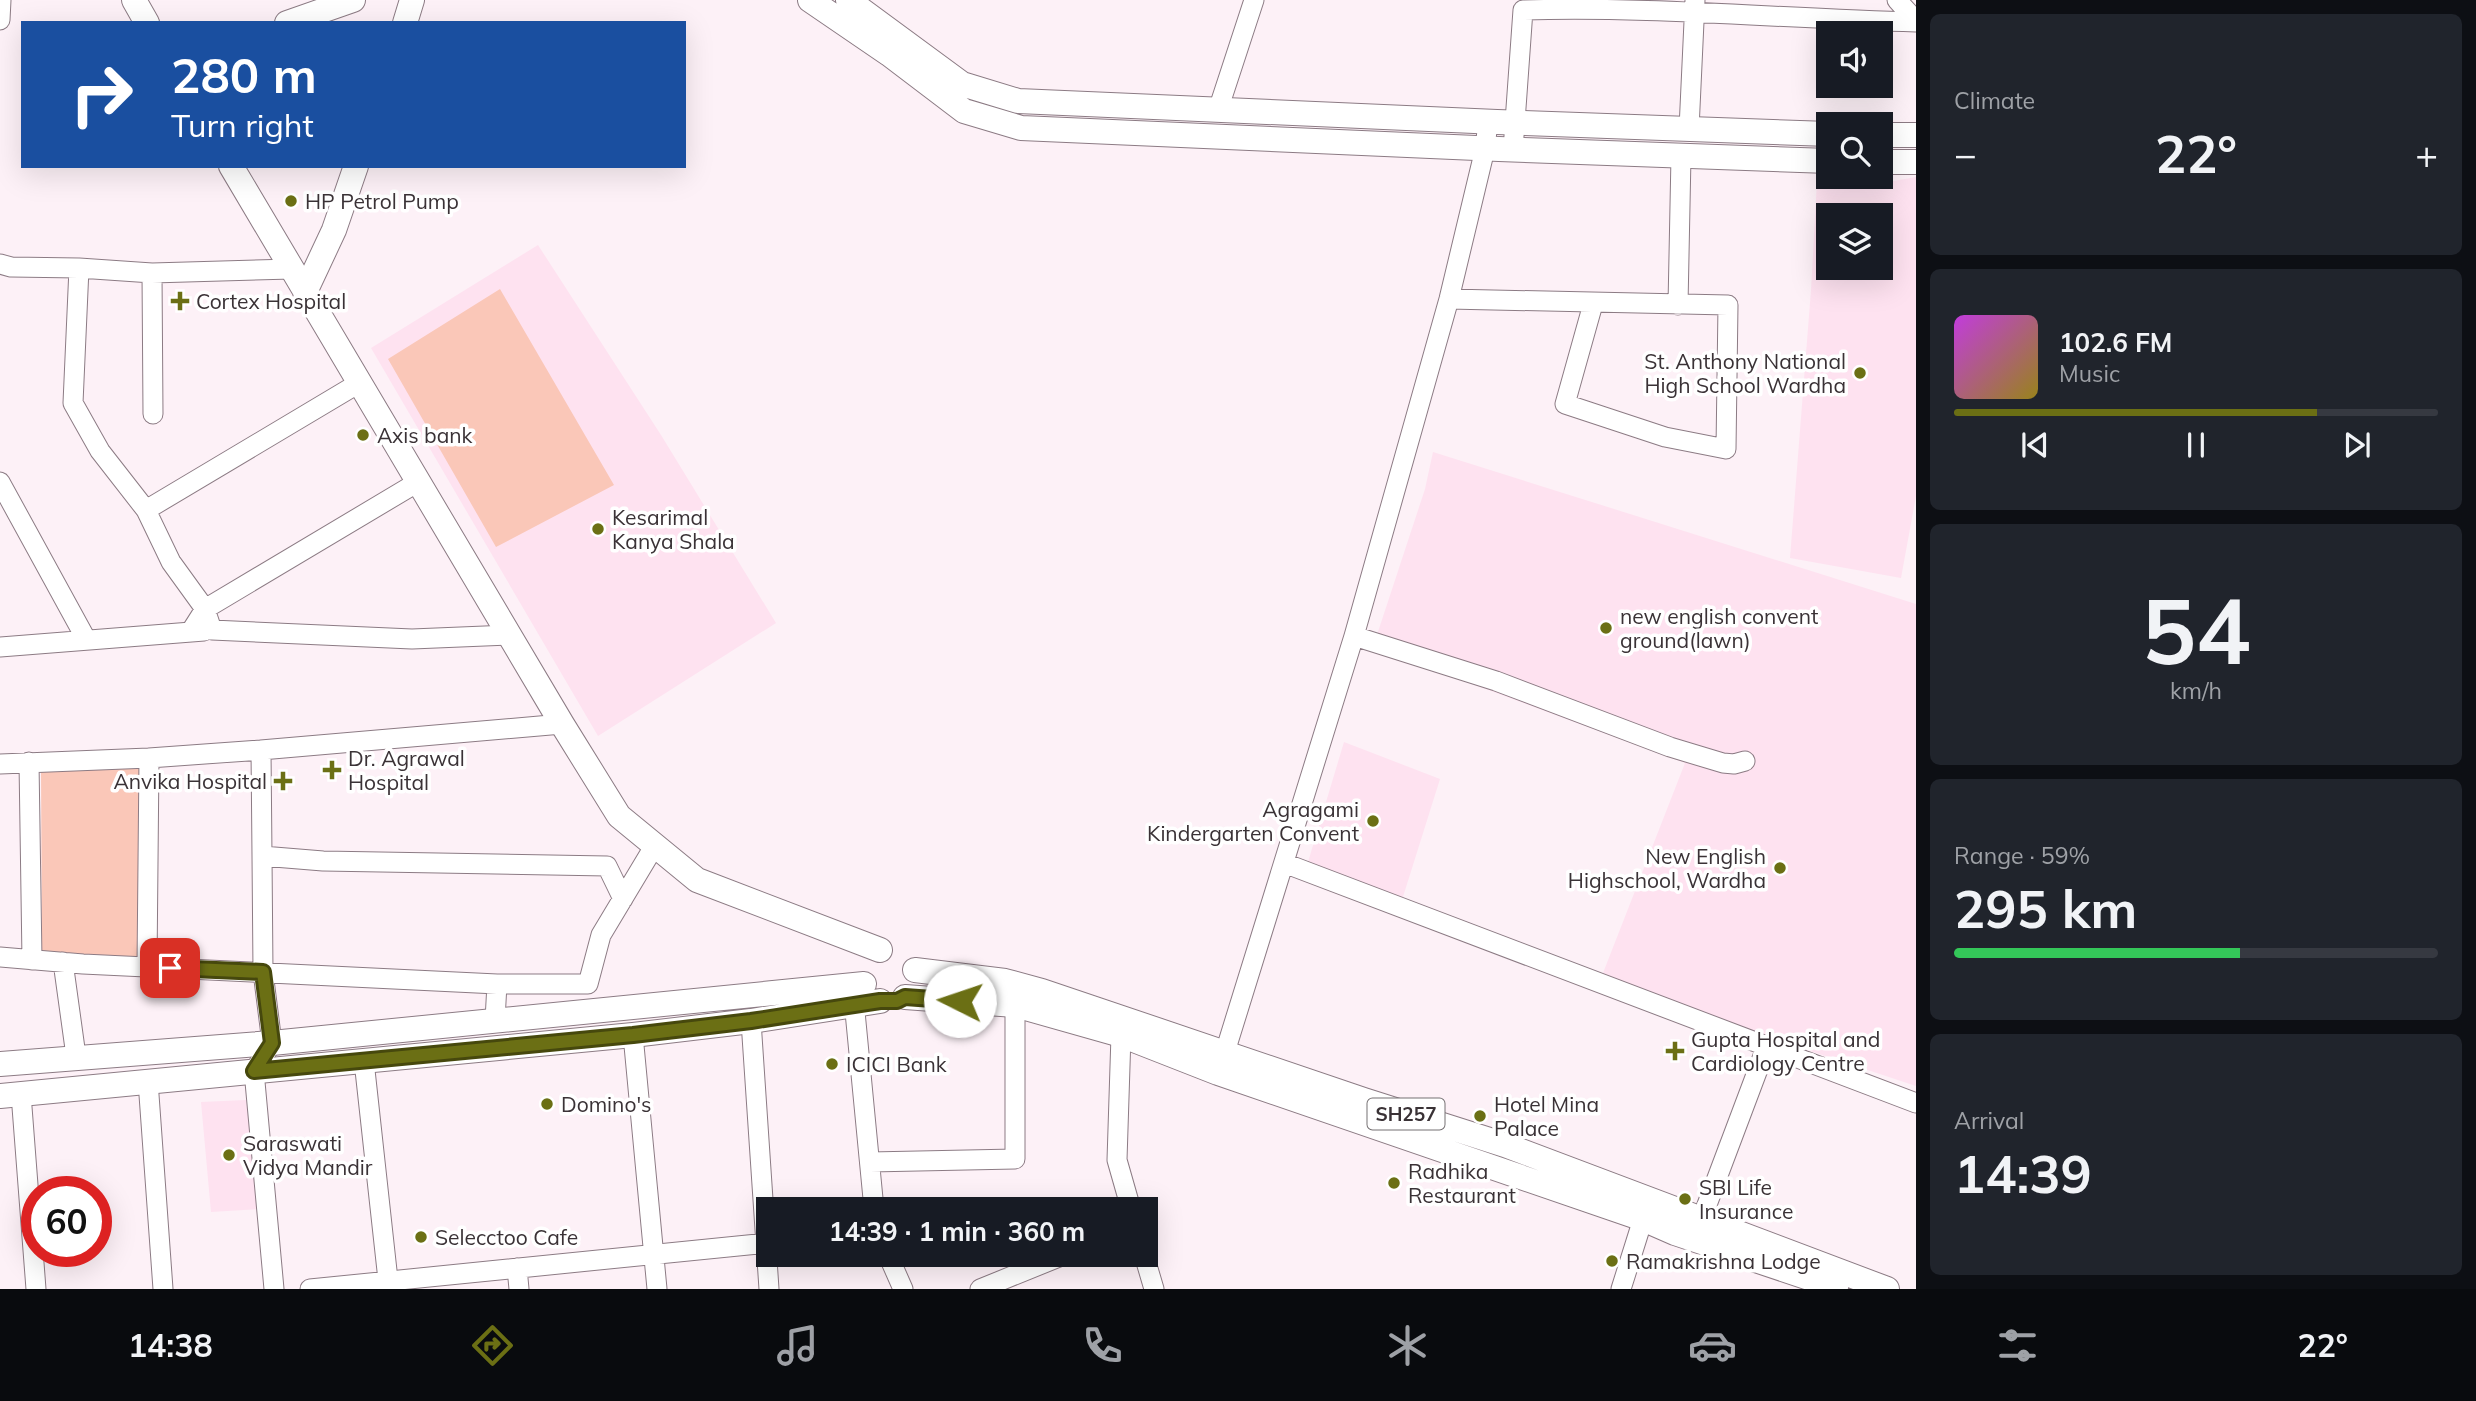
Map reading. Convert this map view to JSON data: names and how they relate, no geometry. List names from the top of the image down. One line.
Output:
{"streets":{"main road":["SH257"]},"places":{"other":["HP Petrol Pump","St. Anthony National High School Wardha","Axis bank","Kesarimal Kanya Shala","new english convent ground(lawn)","Agragami Kindergarten Convent","New English Highschool, Wardha","ICICI Bank","Domino's","Hotel Mina Palace","Saraswati Vidya Mandir","Radhika Restaurant","SBI Life Insurance","Selecctoo Cafe","Ramakrishna Lodge"],"health":["Cortex Hospital","Dr. Agrawal Hospital","Anvika Hospital","Gupta Hospital and Cardiology Centre"]},"page":{"tile":["Climate",["54","km/h"],["Range · 59%","295 km"],["Arrival","14:39"]],"turn":["280 m","Turn right"],"heat":["−","22°","+"],"song":["102.6 FM","Music"],"limit":"60","trip":"14:39 · 1 min · 360 m","tabs":["14:38","22°"]}}
